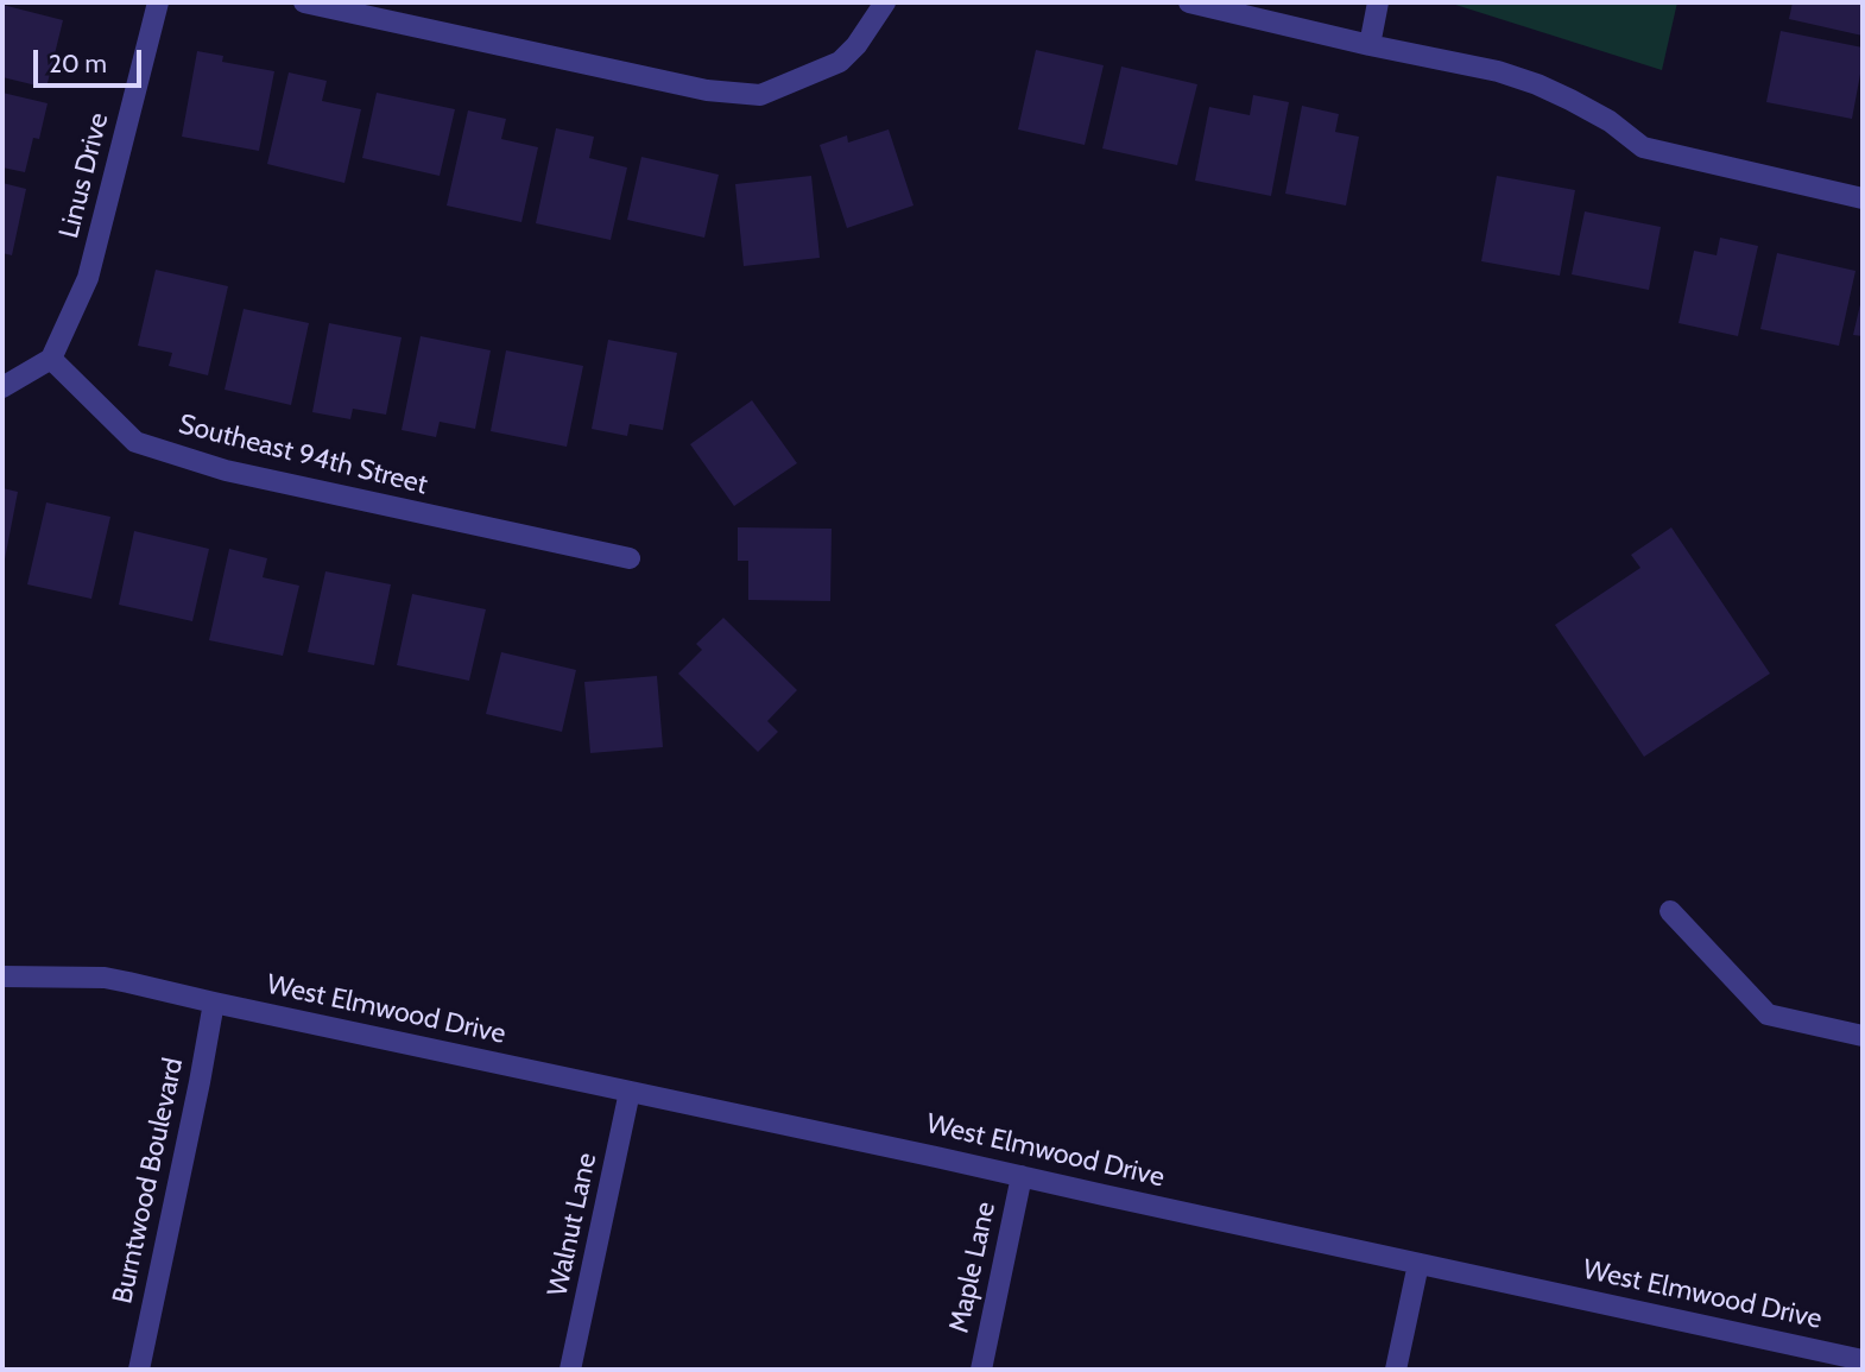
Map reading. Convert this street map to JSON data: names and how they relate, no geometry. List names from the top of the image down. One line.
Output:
{"streets":{"street":["Linus Drive","Southeast 94th Street","West Elmwood Drive","Burntwood Boulevard","Walnut Lane","Maple Lane"]},"crossings":[["Linus Drive","Southeast 94th Street"],["West Elmwood Drive","Burntwood Boulevard"],["West Elmwood Drive","Walnut Lane"],["West Elmwood Drive","Maple Lane"]],"scale_bar":"20 m"}
